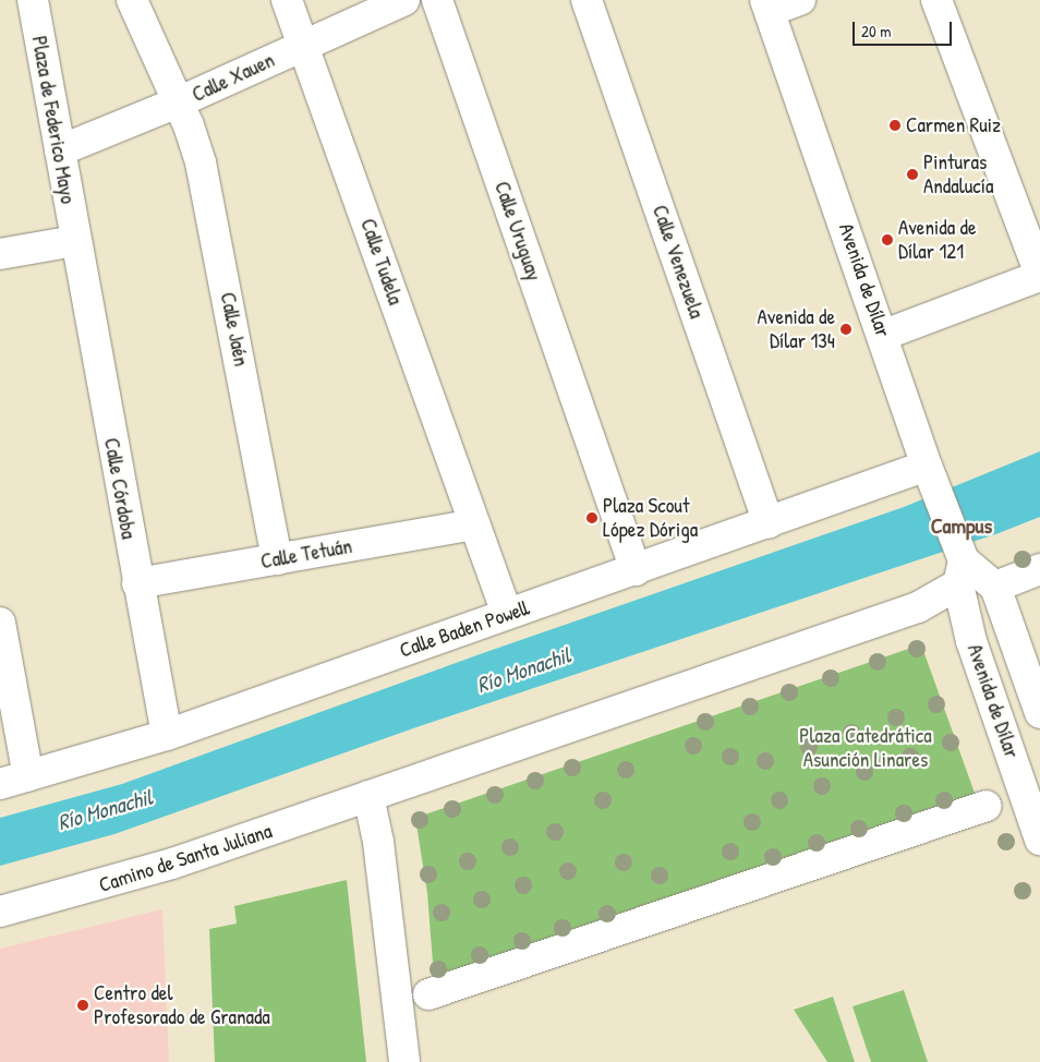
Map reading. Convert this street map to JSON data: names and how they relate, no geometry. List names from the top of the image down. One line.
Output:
{"streets":{"street":["Calle Xauen","Plaza de Federico Mayo","Calle Uruguay","Calle Tudela","Calle Venezuela","Avenida de Dílar","Calle Jaén","Calle Córdoba","Calle Tetuán","Calle Baden Powell","Camino de Santa Juliana"]},"crossings":[["Calle Xauen","Plaza de Federico Mayo"],["Calle Xauen","Calle Tudela"],["Calle Xauen","Calle Jaén"],["Plaza de Federico Mayo","Calle Córdoba"],["Calle Uruguay","Calle Baden Powell"],["Calle Tudela","Calle Tetuán"],["Calle Venezuela","Calle Baden Powell"],["Avenida de Dílar","Calle Baden Powell"],["Calle Jaén","Calle Tetuán"],["Calle Córdoba","Calle Tetuán"],["Calle Córdoba","Calle Baden Powell"]],"districts":["Campus"],"water":["Río Monachil"],"parks":["Plaza Catedrática Asunción Linares"],"places":["Carmen Ruiz","Pinturas Andalucía","Avenida de Dílar 121","Avenida de Dílar 134","Plaza Scout López Dóriga","Centro del Profesorado de Granada"],"scale_bar":"20 m"}
